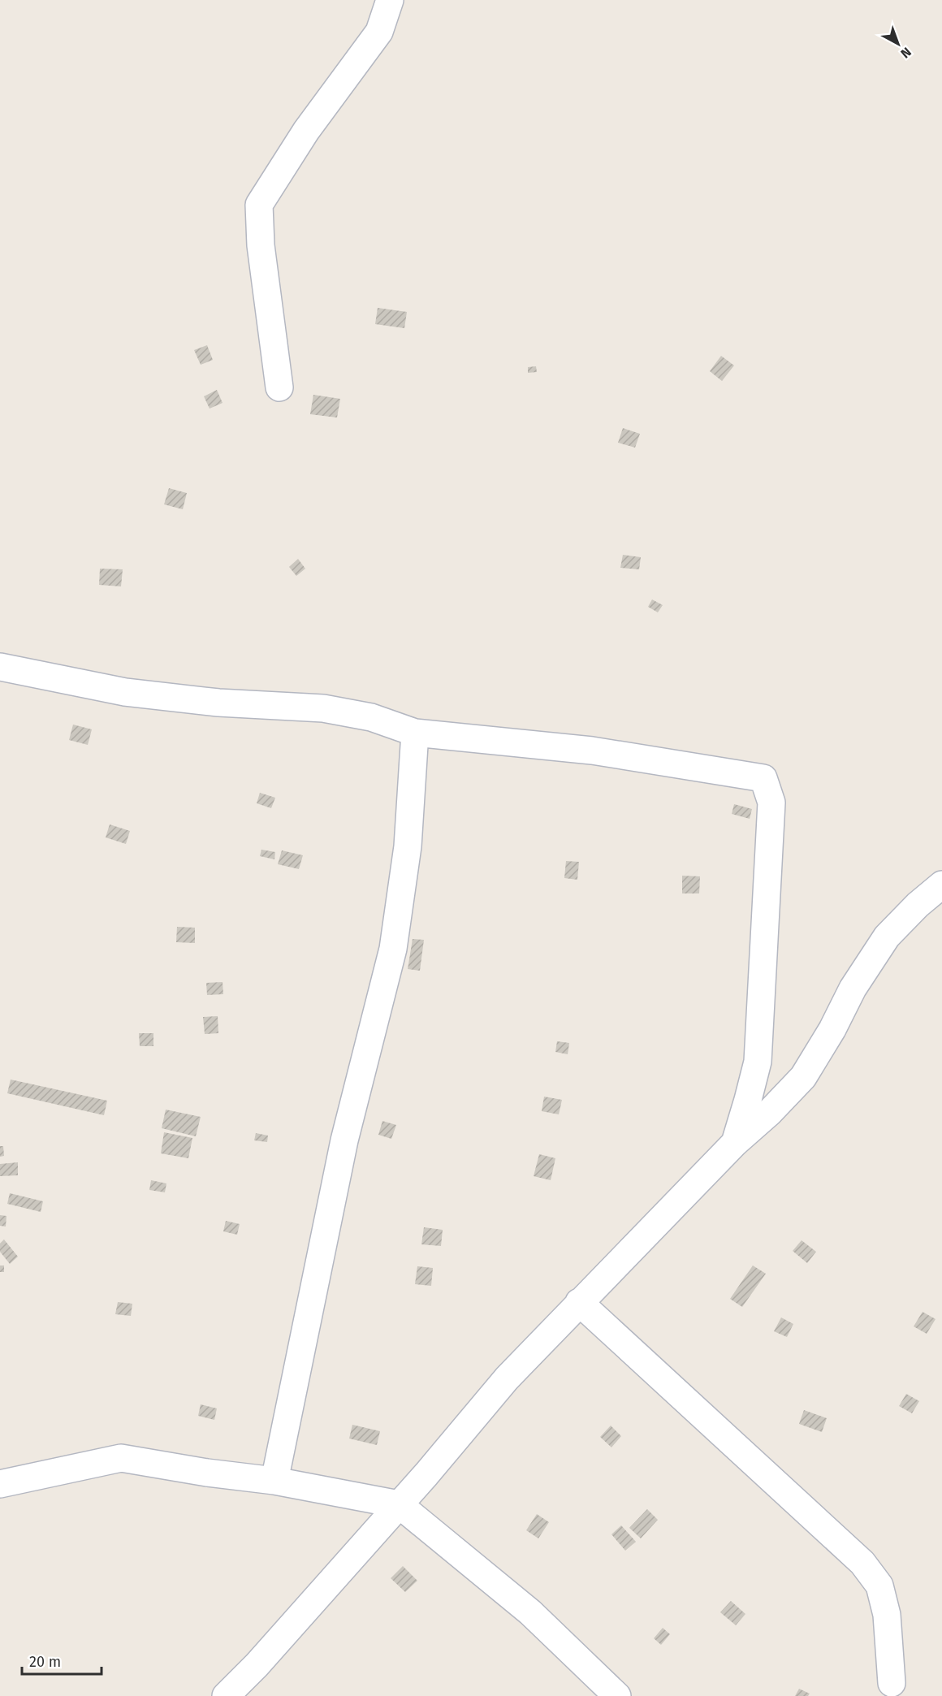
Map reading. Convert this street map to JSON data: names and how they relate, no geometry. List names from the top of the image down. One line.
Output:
{"scale_bar":"20 m","north":"bottom right"}
